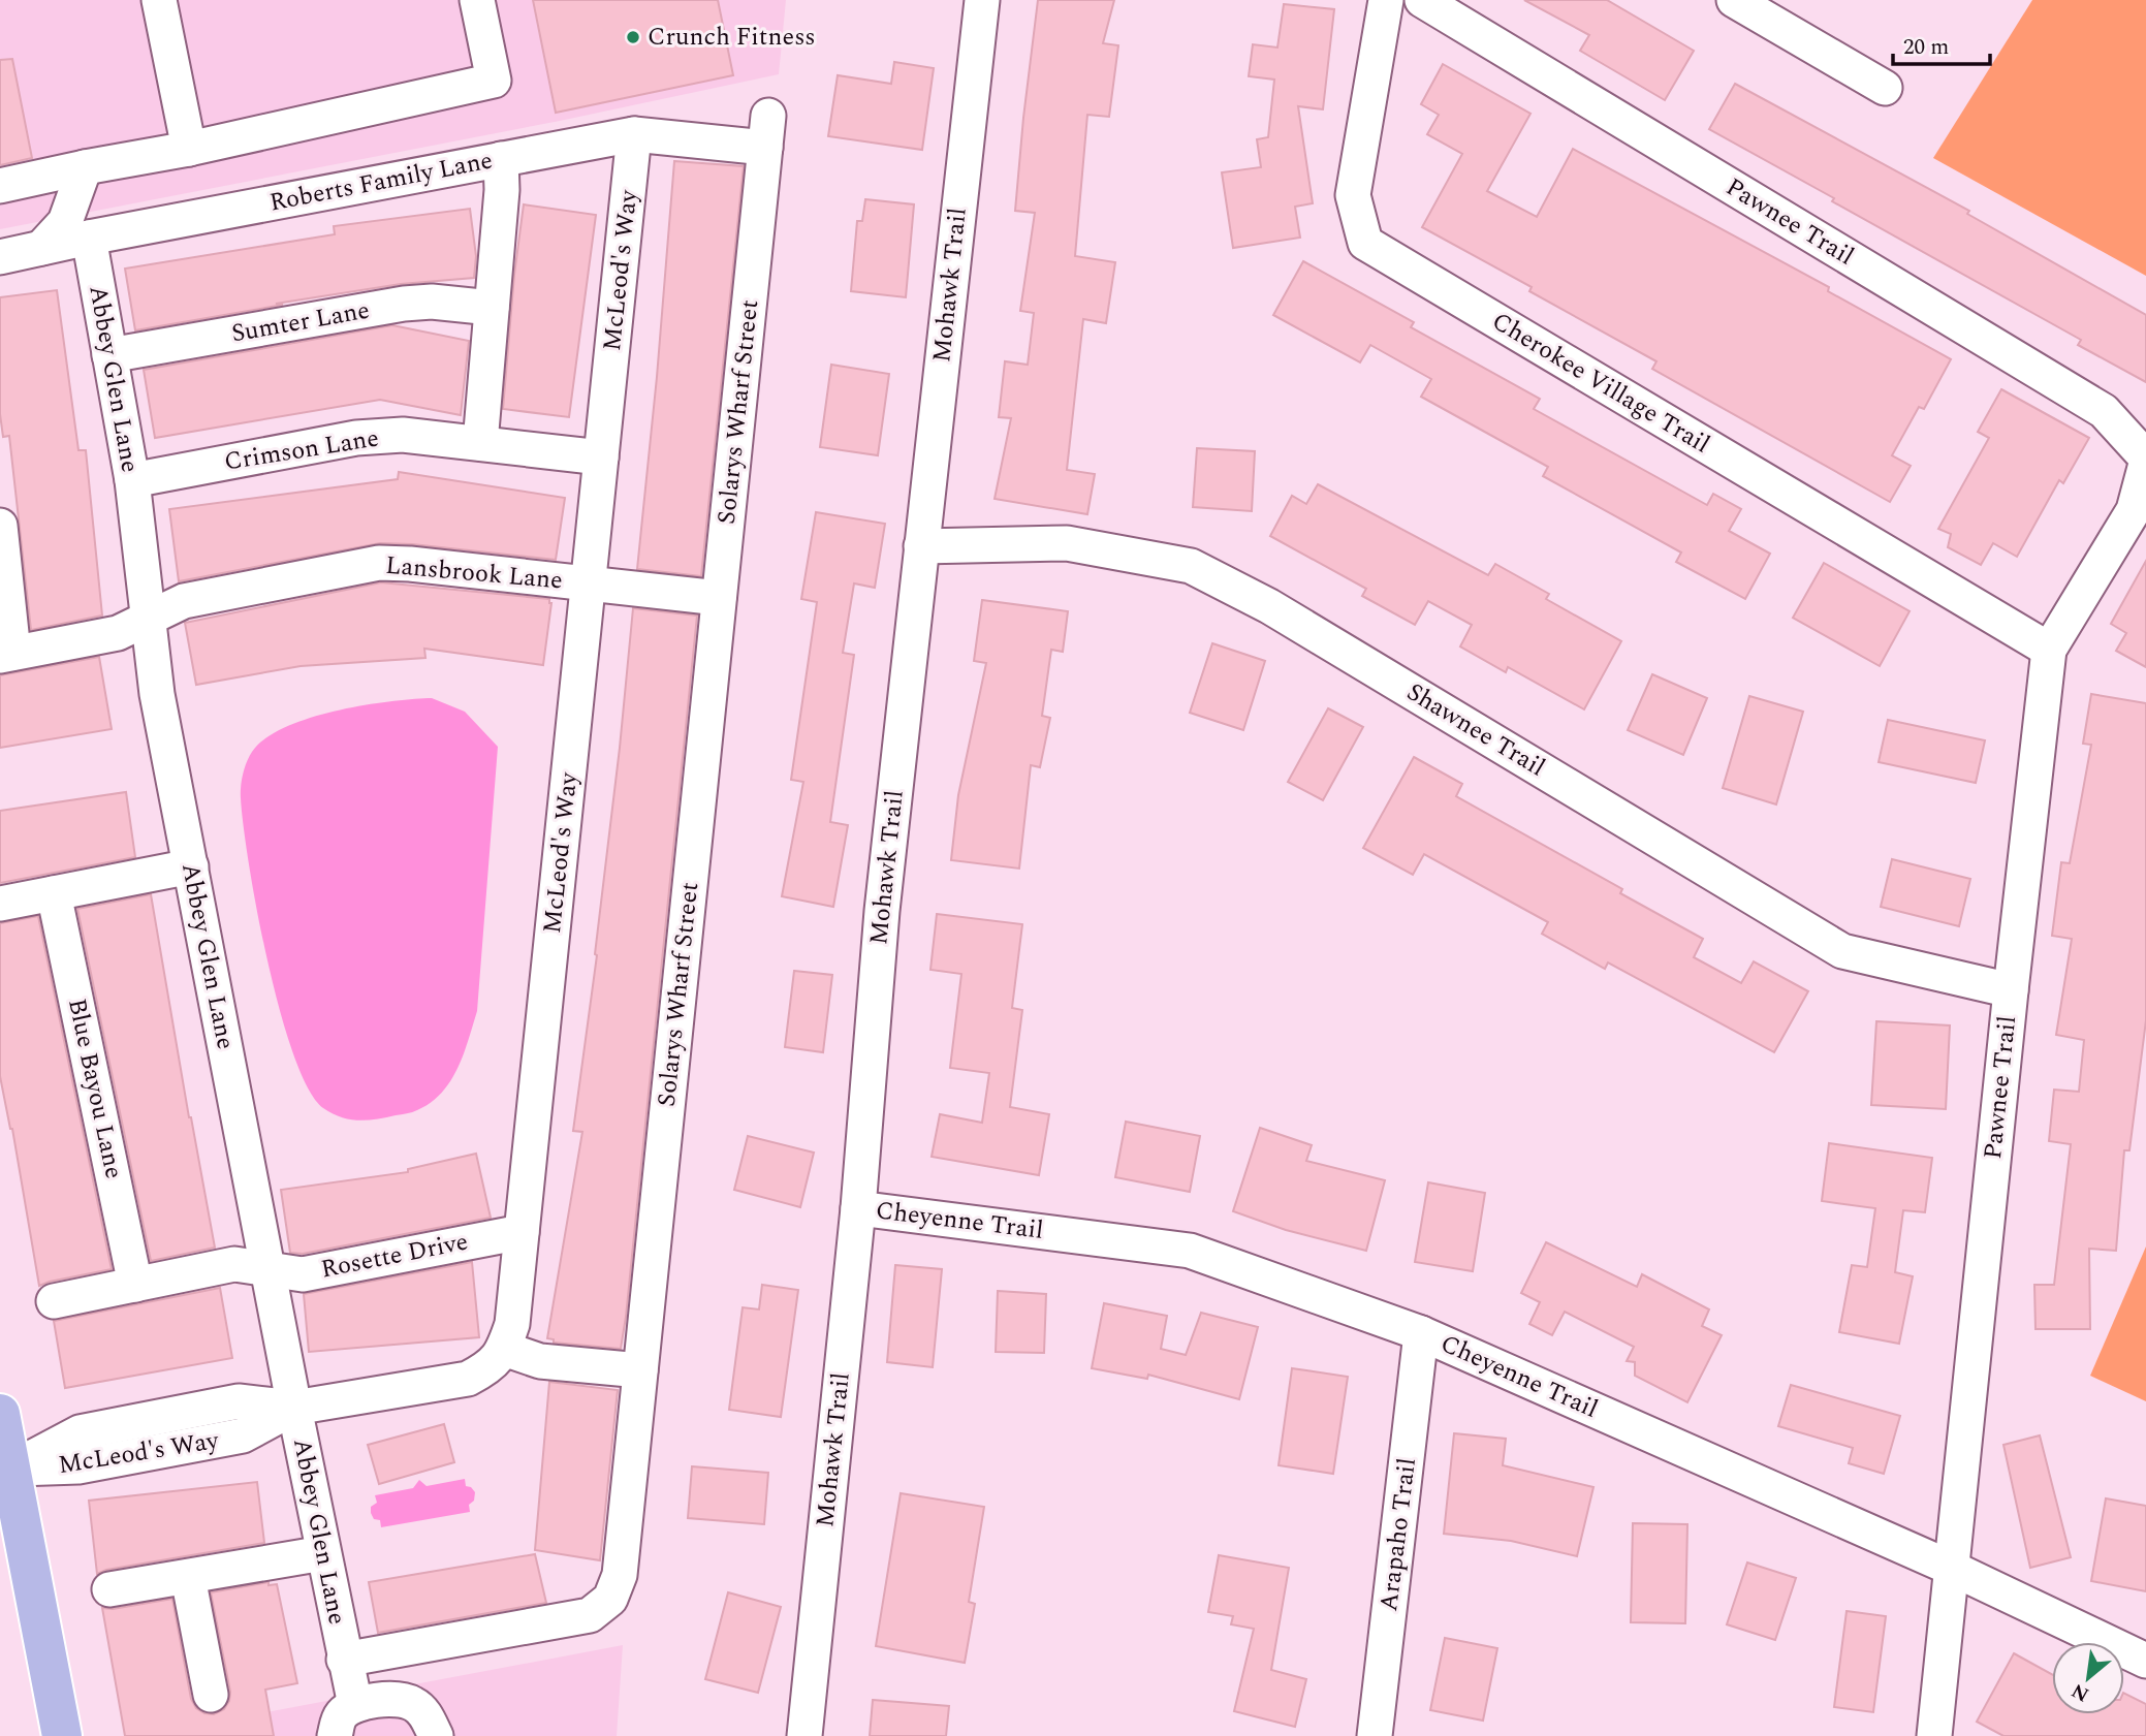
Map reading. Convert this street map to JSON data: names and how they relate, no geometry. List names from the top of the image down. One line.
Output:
{"streets":{"street":["Roberts Family Lane","Pawnee Trail","McLeod's Way","Mohawk Trail","Sumter Lane","Abbey Glen Lane","Cherokee Village Trail","Solarys Wharf Street","Crimson Lane","Lansbrook Lane","Shawnee Trail","Blue Bayou Lane","Cheyenne Trail","Rosette Drive","Arapaho Trail"]},"crossings":[["Roberts Family Lane","McLeod's Way"],["Roberts Family Lane","Abbey Glen Lane"],["Roberts Family Lane","Solarys Wharf Street"],["Pawnee Trail","Cherokee Village Trail"],["Pawnee Trail","Shawnee Trail"],["Pawnee Trail","Cheyenne Trail"],["McLeod's Way","Abbey Glen Lane"],["McLeod's Way","Crimson Lane"],["McLeod's Way","Lansbrook Lane"],["McLeod's Way","Rosette Drive"],["Mohawk Trail","Shawnee Trail"],["Mohawk Trail","Cheyenne Trail"],["Sumter Lane","Abbey Glen Lane"],["Abbey Glen Lane","Solarys Wharf Street"],["Abbey Glen Lane","Crimson Lane"],["Abbey Glen Lane","Lansbrook Lane"],["Abbey Glen Lane","Rosette Drive"],["Solarys Wharf Street","Lansbrook Lane"],["Cheyenne Trail","Arapaho Trail"]],"places":["Crunch Fitness"],"scale_bar":"20 m","north":"bottom left"}
